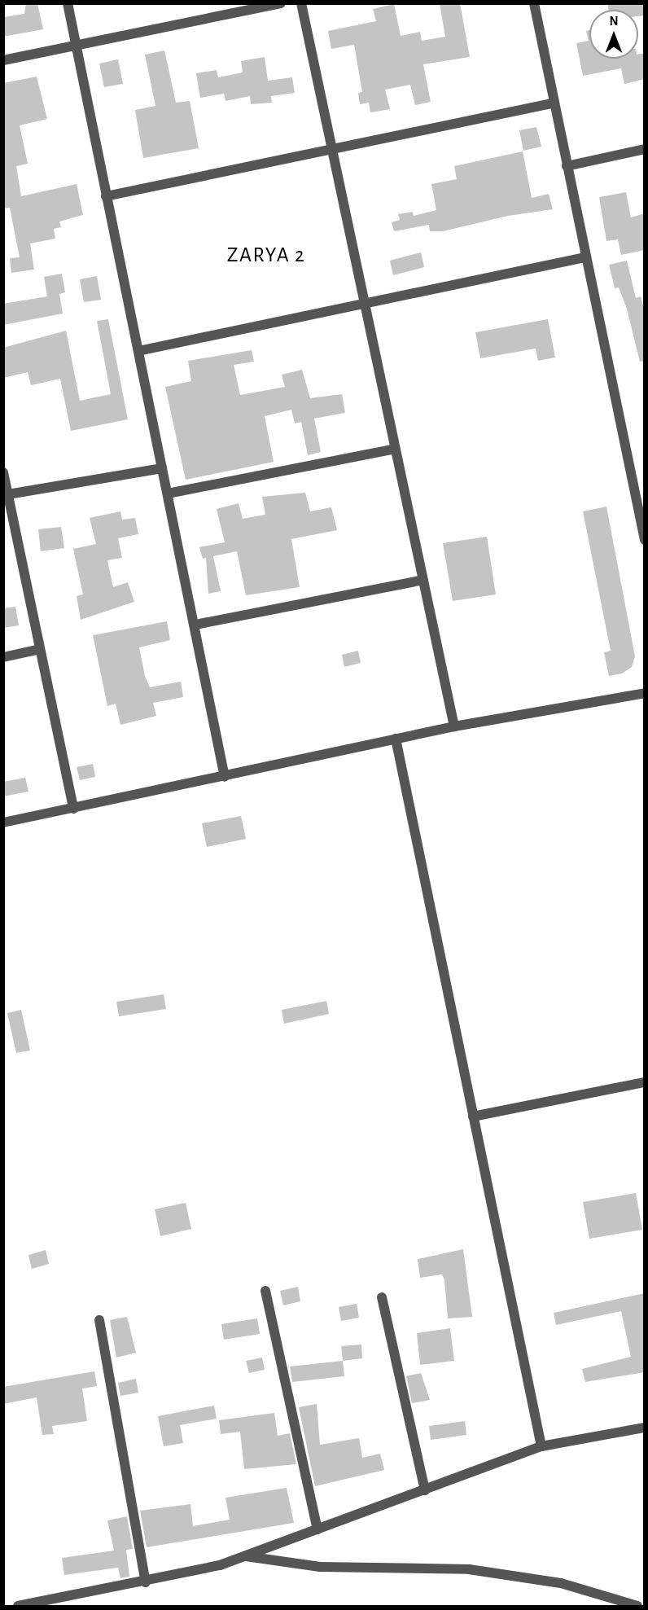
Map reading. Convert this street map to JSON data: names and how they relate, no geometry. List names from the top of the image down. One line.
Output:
{"districts":["ZARYA 2"],"north":"top"}
